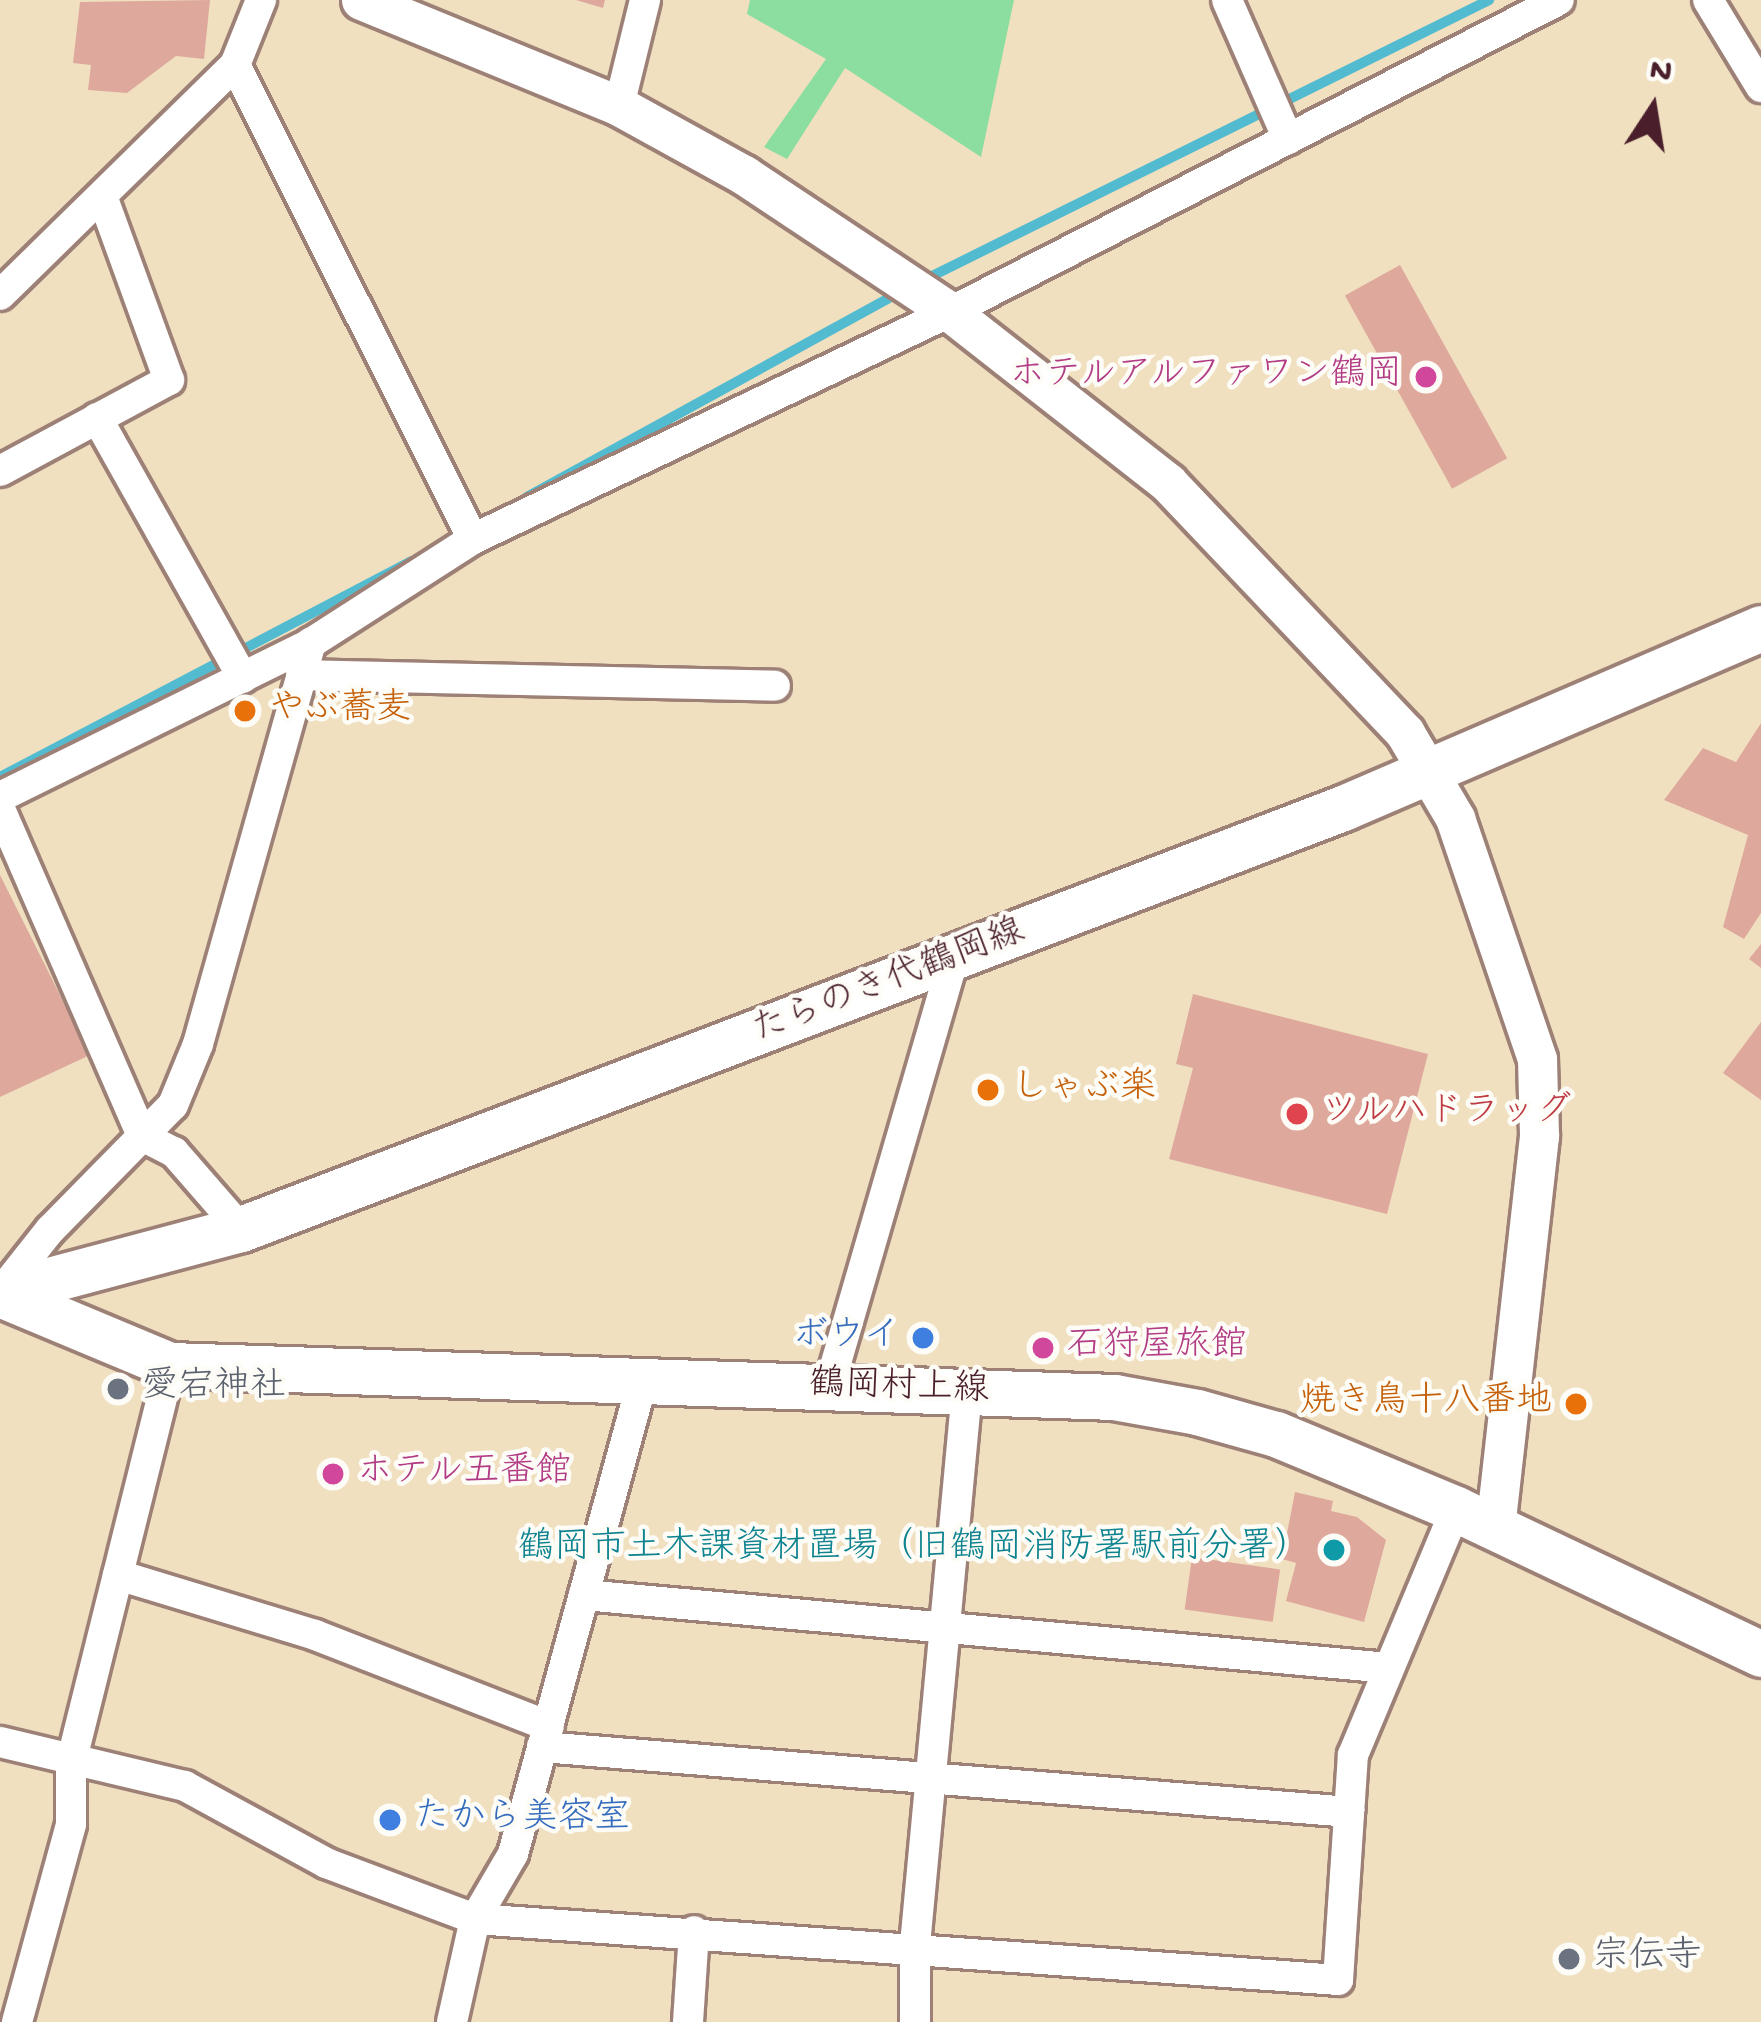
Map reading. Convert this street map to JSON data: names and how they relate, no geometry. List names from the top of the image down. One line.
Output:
{"streets":{"main road":["たらのき代鶴岡線","鶴岡村上線"]},"crossings":[["たらのき代鶴岡線","鶴岡村上線"]],"places":["ホテルアルファワン鶴岡","やぶ蕎麦","しゃぶ楽","ツルハドラッグ","ボウイ","石狩屋旅館","愛宕神社","焼き鳥十八番地","ホテル五番館","鶴岡市土木課資材置場（旧鶴岡消防署駅前分署）","たから美容室","宗伝寺"],"north":"top"}
